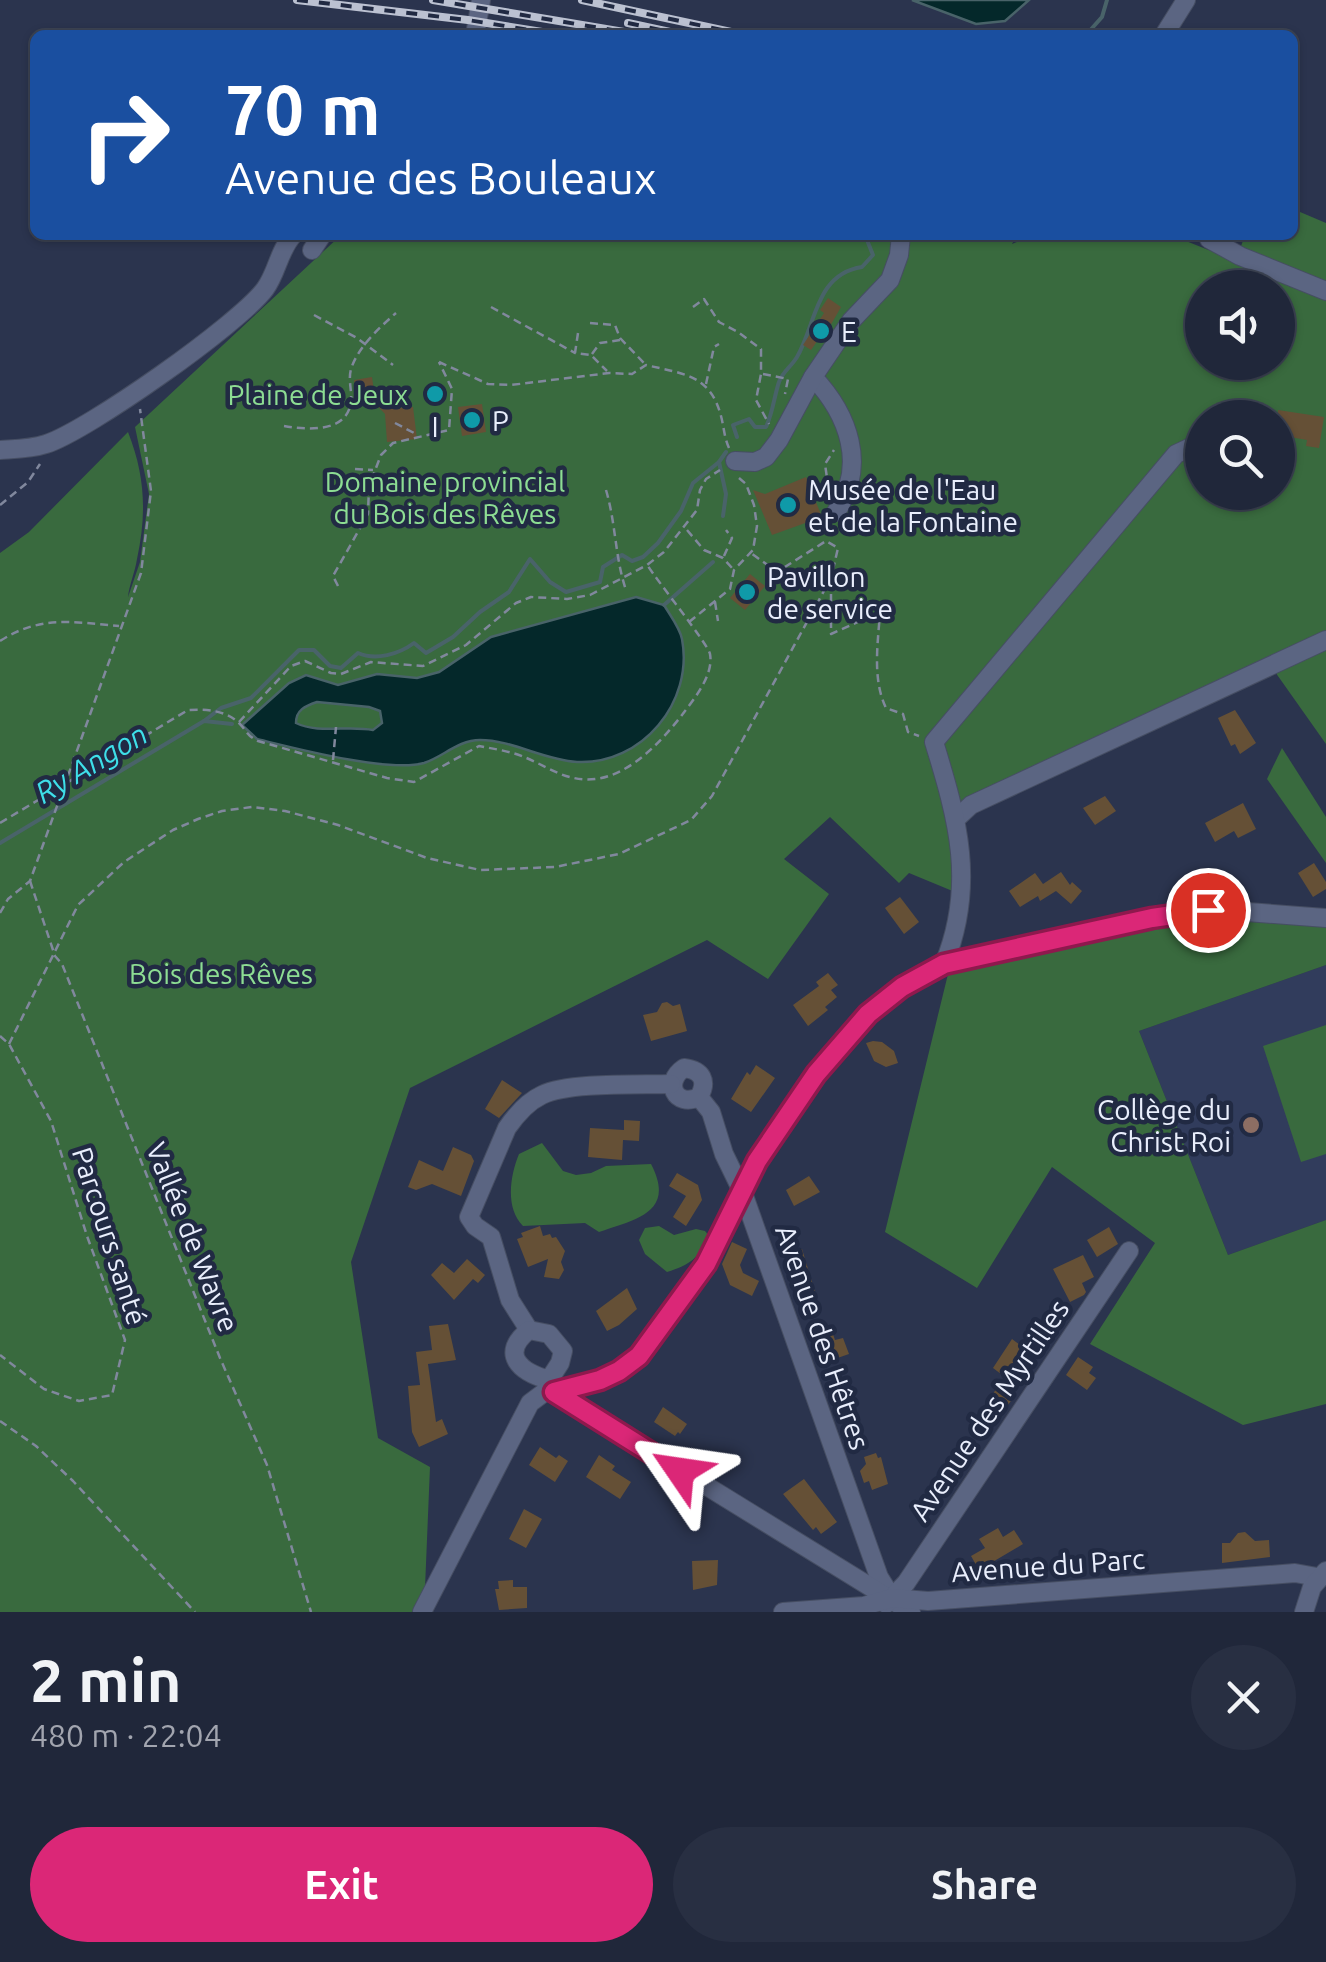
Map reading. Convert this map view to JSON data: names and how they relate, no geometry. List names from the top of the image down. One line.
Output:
{"streets":{"street":["Avenue des Hêtres","Avenue des Myrtilles","Avenue du Parc"],"path":["Parcours santé","Vallée de Wavre"]},"crossings":[["Avenue des Hêtres","Avenue des Myrtilles"],["Avenue des Hêtres","Avenue du Parc"],["Avenue des Myrtilles","Avenue du Parc"]],"water":["Ry Angon"],"parks":["Plaine de Jeux","Domaine provincial du Bois des Rêves","Bois des Rêves"],"places":["E","I","P","Musée de l'Eau et de la Fontaine","Pavillon de service","Collège du Christ Roi"],"page":{"turn":["70 m","Avenue des Bouleaux"],"heading":["2 min","480 m · 22:04"],"buttons":["Exit","Share"]}}
